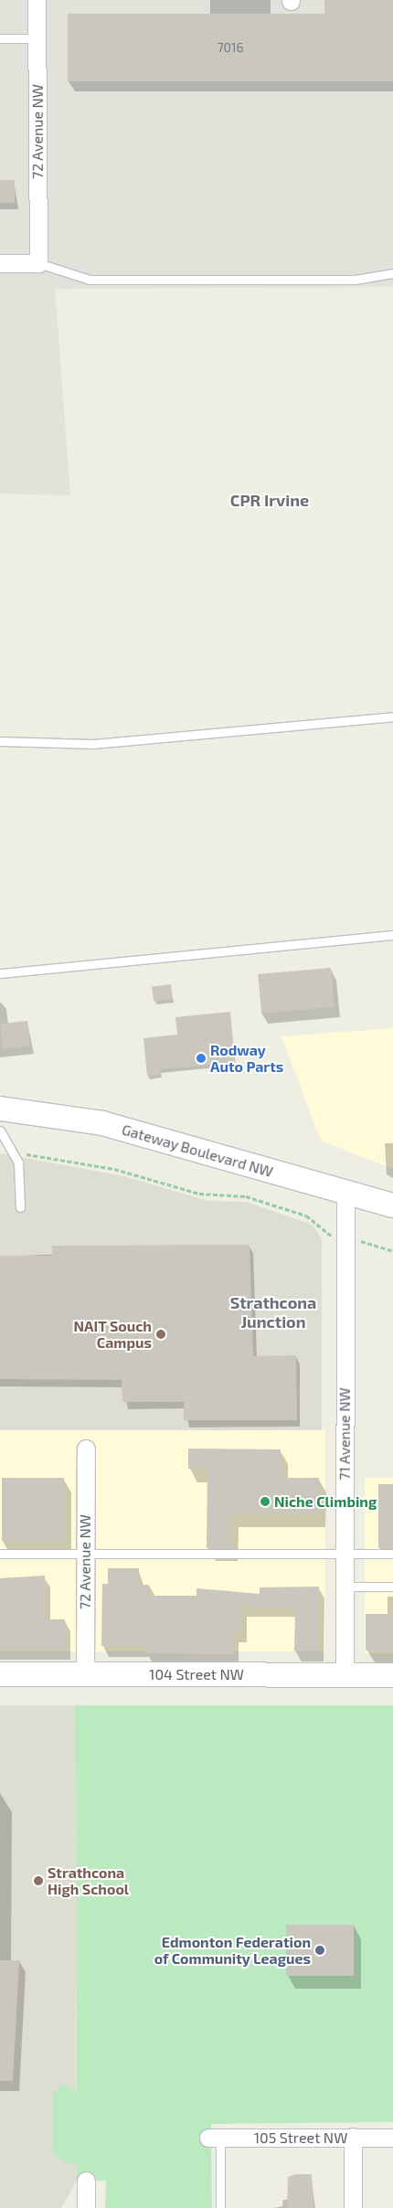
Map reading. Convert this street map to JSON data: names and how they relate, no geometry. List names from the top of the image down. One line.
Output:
{"streets":{"main road":["Gateway Boulevard NW","104 Street NW"],"street":["72 Avenue NW","71 Avenue NW","105 Street NW"]},"crossings":[["72 Avenue NW","104 Street NW"],["Gateway Boulevard NW","71 Avenue NW"],["71 Avenue NW","104 Street NW"]],"districts":["CPR Irvine","Strathcona Junction"],"places":["Rodway Auto Parts","NAIT Souch Campus","Niche Climbing","Strathcona High School","Edmonton Federation of Community Leagues"],"house_numbers":["7016"]}
